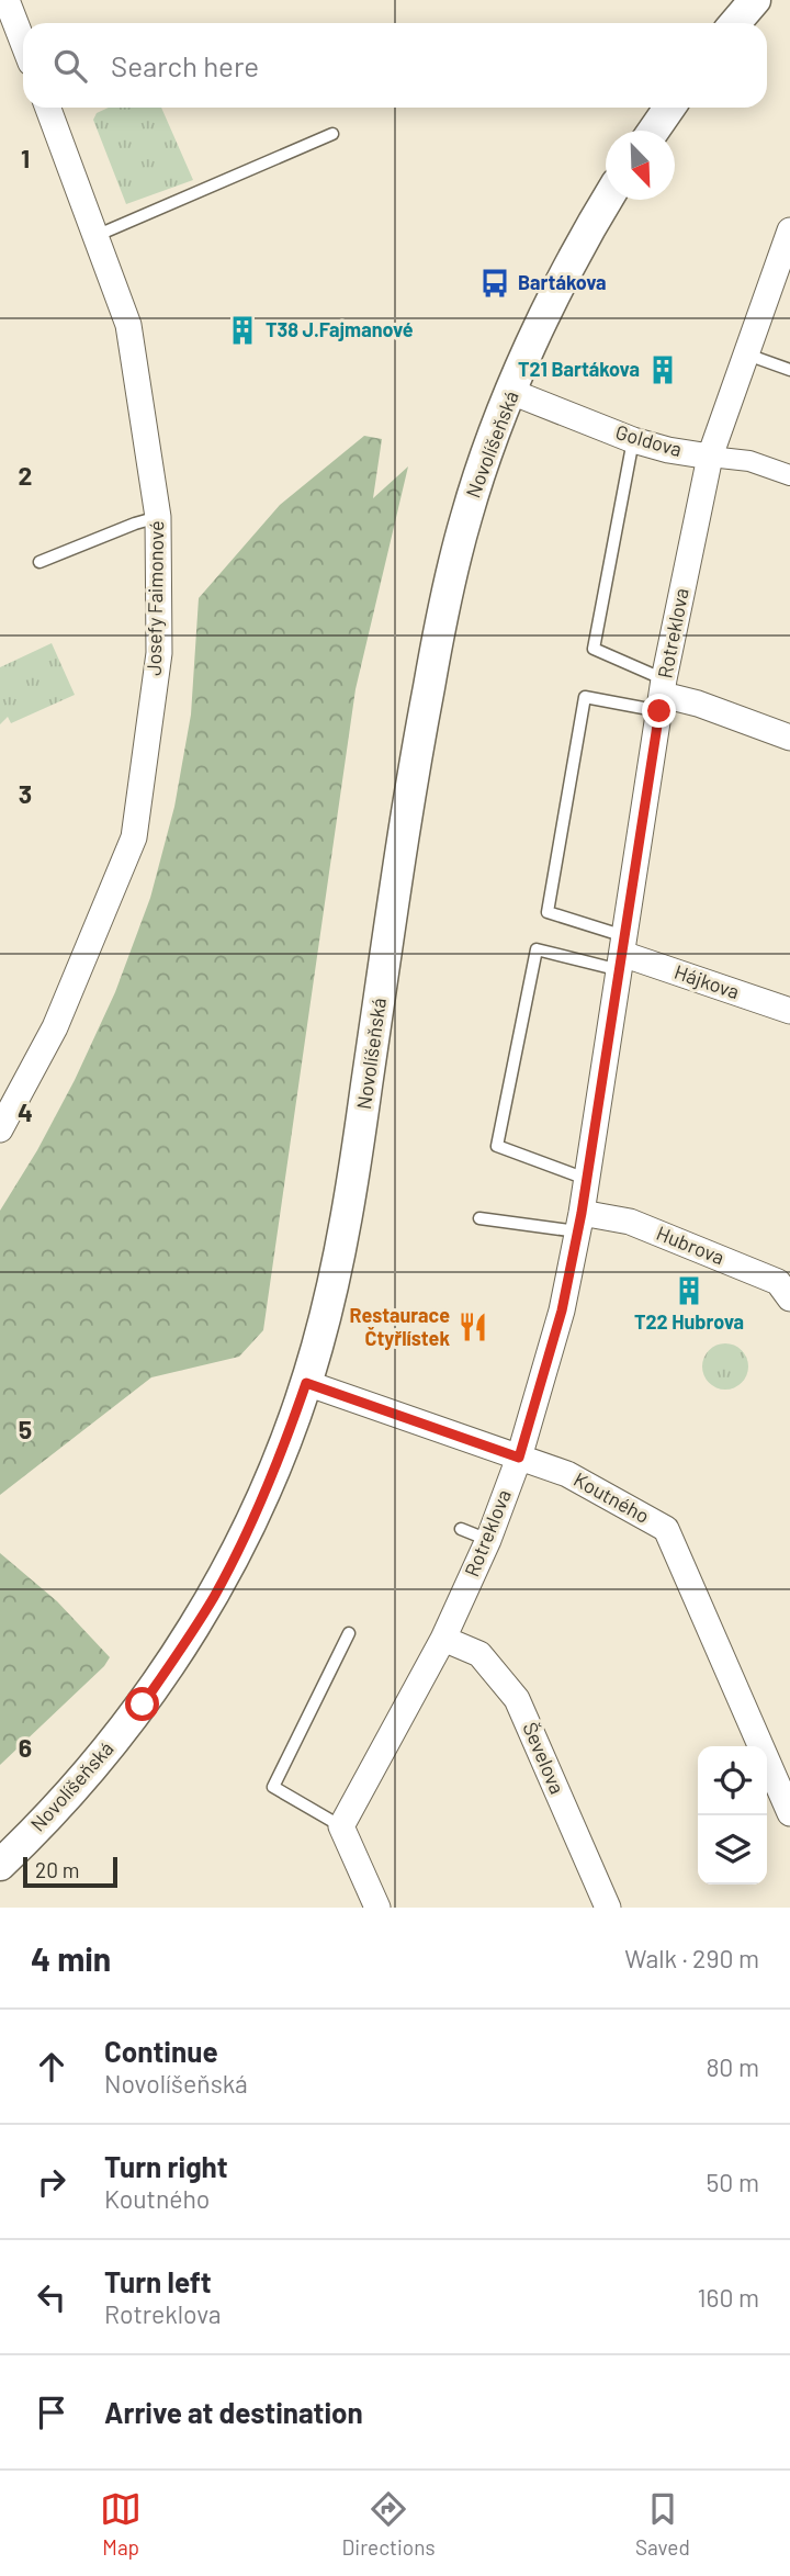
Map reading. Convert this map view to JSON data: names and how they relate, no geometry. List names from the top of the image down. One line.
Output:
{"streets":{"street":["Goldova","Novolíšeňská","Josefy Faimonové","Rotreklova","Hájkova","Hubrova","Koutného","Ševelova"]},"crossings":[["Goldova","Novolíšeňská"],["Goldova","Rotreklova"],["Novolíšeňská","Koutného"],["Rotreklova","Hájkova"],["Rotreklova","Hubrova"],["Rotreklova","Koutného"],["Rotreklova","Ševelova"]],"places":{"bus stop":["Bartákova"],"building":["T38 J.Fajmanové","T21 Bartákova","T22 Hubrova"],"restaurant":["Restaurace Čtyřlístek"]},"scale_bar":"20 m","north":"bottom right","page":{"search":"Search here","scale":"20 m","heading":["4 min","Walk · 290 m"],"list":[["Continue","Novolíšeňská","80 m"],["Turn right","Koutného","50 m"],["Turn left","Rotreklova","160 m"],"Arrive at destination"],"nav":["Map","Directions","Saved"]},"grid":{"rows":["1","2","3","4","5","6"]}}
